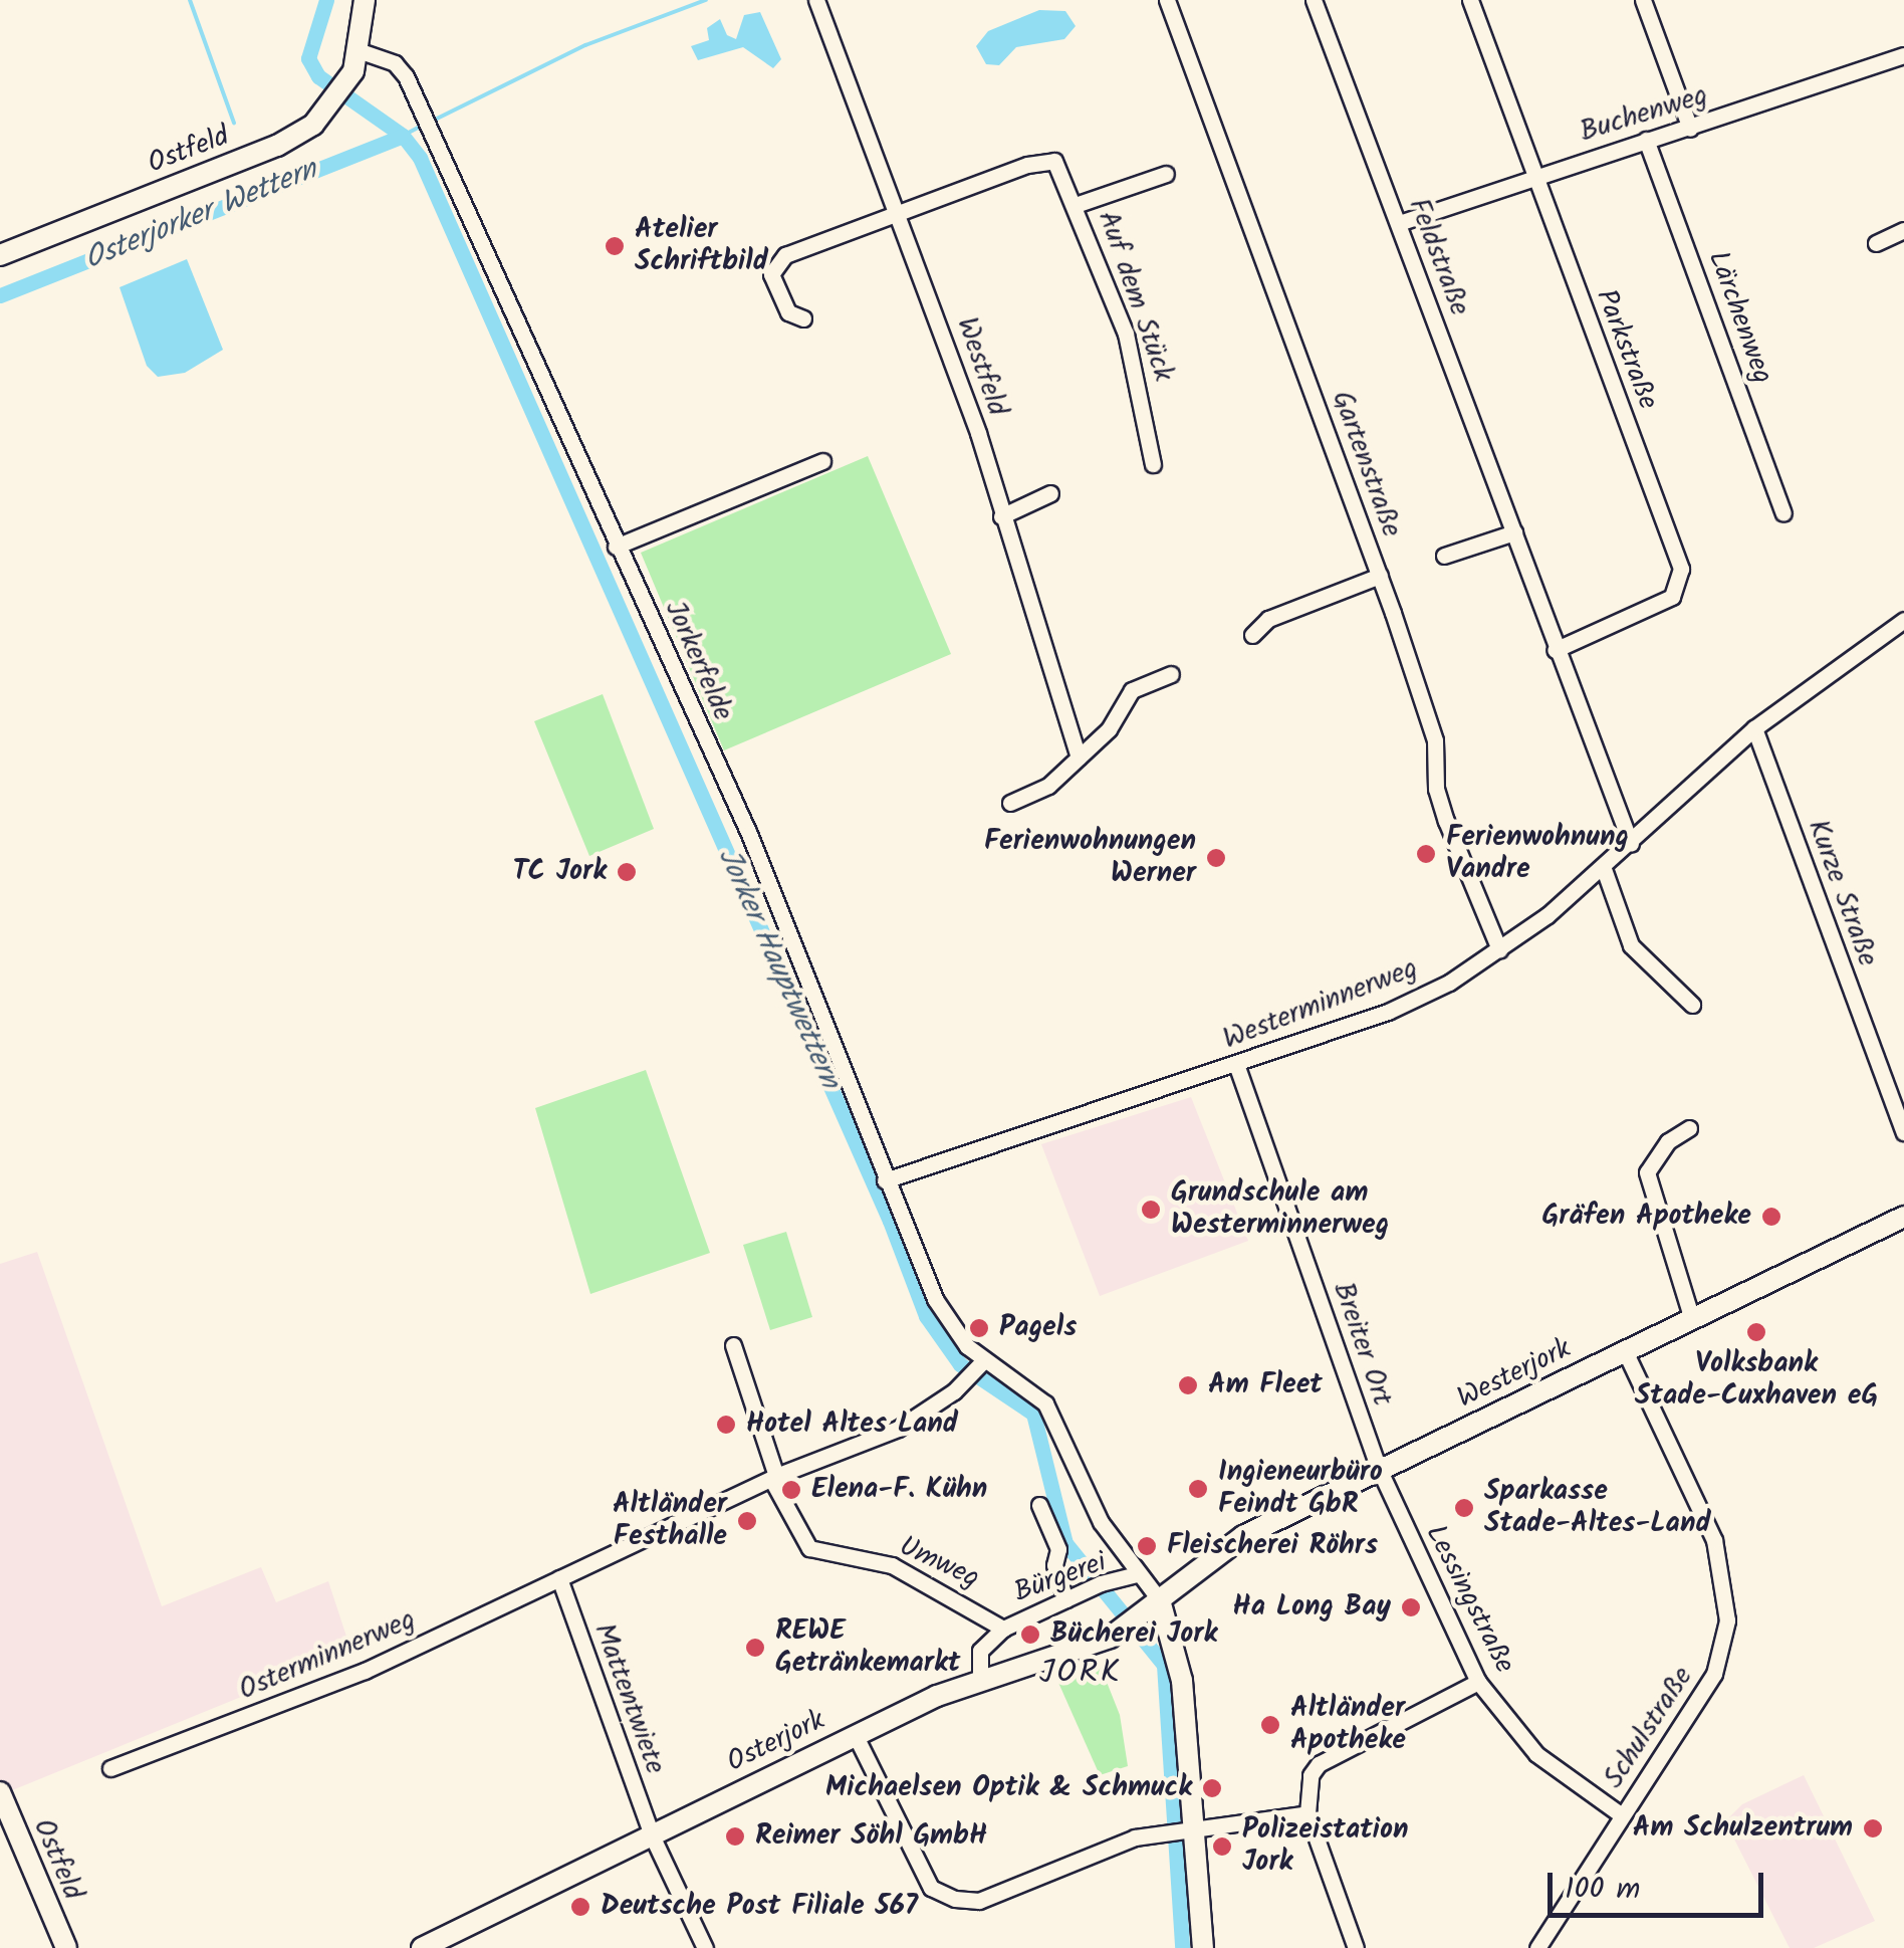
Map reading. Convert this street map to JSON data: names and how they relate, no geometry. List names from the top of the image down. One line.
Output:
{"streets":{"main road":["Ostfeld","Westerjork","Osterjork"],"street":["Buchenweg","Feldstraße","Auf dem Stück","Lärchenweg","Parkstraße","Westfeld","Gartenstraße","Jorkerfelde","Kurze Straße","Westerminnerweg","Breiter Ort","Umweg","Bürgerei","Lessingstraße","Osterminnerweg","Mattentwiete","Schulstraße"]},"crossings":[["Buchenweg","Feldstraße"],["Buchenweg","Lärchenweg"],["Buchenweg","Parkstraße"],["Ostfeld","Jorkerfelde"],["Feldstraße","Parkstraße"],["Feldstraße","Westerminnerweg"],["Auf dem Stück","Westfeld"],["Gartenstraße","Westerminnerweg"],["Jorkerfelde","Westerminnerweg"],["Jorkerfelde","Osterminnerweg"],["Kurze Straße","Westerminnerweg"],["Westerminnerweg","Breiter Ort"],["Breiter Ort","Westerjork"],["Breiter Ort","Lessingstraße"],["Westerjork","Lessingstraße"],["Westerjork","Schulstraße"],["Westerjork","Osterjork"],["Umweg","Bürgerei"],["Umweg","Osterminnerweg"],["Bürgerei","Osterjork"],["Lessingstraße","Schulstraße"],["Osterminnerweg","Mattentwiete"],["Mattentwiete","Osterjork"]],"districts":["JORK"],"water":["Osterjorker Wettern","Jorker Hauptwettern"],"places":["Atelier Schriftbild","Ferienwohnung Vandre","Ferienwohnungen Werner","TC Jork","Grundschule am Westerminnerweg","Gräfen Apotheke","Pagels","Volksbank Stade-Cuxhaven eG","Am Fleet","Hotel Altes Land","Ingieneurbüro Feindt GbR","Elena-F. Kühn","Sparkasse Stade-Altes-Land","Altländer Festhalle","Fleischerei Röhrs","Ha Long Bay","Bücherei Jork","REWE Getränkemarkt","Altländer Apotheke","Michaelsen Optik & Schmuck","Am Schulzentrum","Reimer Söhl GmbH","Polizeistation Jork","Deutsche Post Filiale 567"],"scale_bar":"100 m"}
